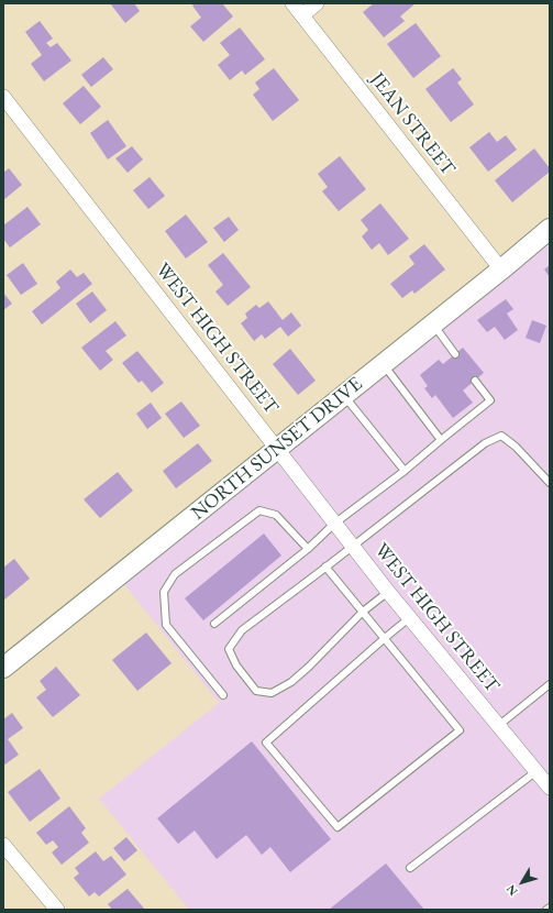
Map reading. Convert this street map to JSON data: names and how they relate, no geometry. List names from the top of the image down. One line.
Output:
{"streets":{"main road":["NORTH SUNSET DRIVE"],"street":["JEAN STREET","WEST HIGH STREET"]},"crossings":[["JEAN STREET","NORTH SUNSET DRIVE"],["WEST HIGH STREET","NORTH SUNSET DRIVE"]],"north":"bottom left"}
